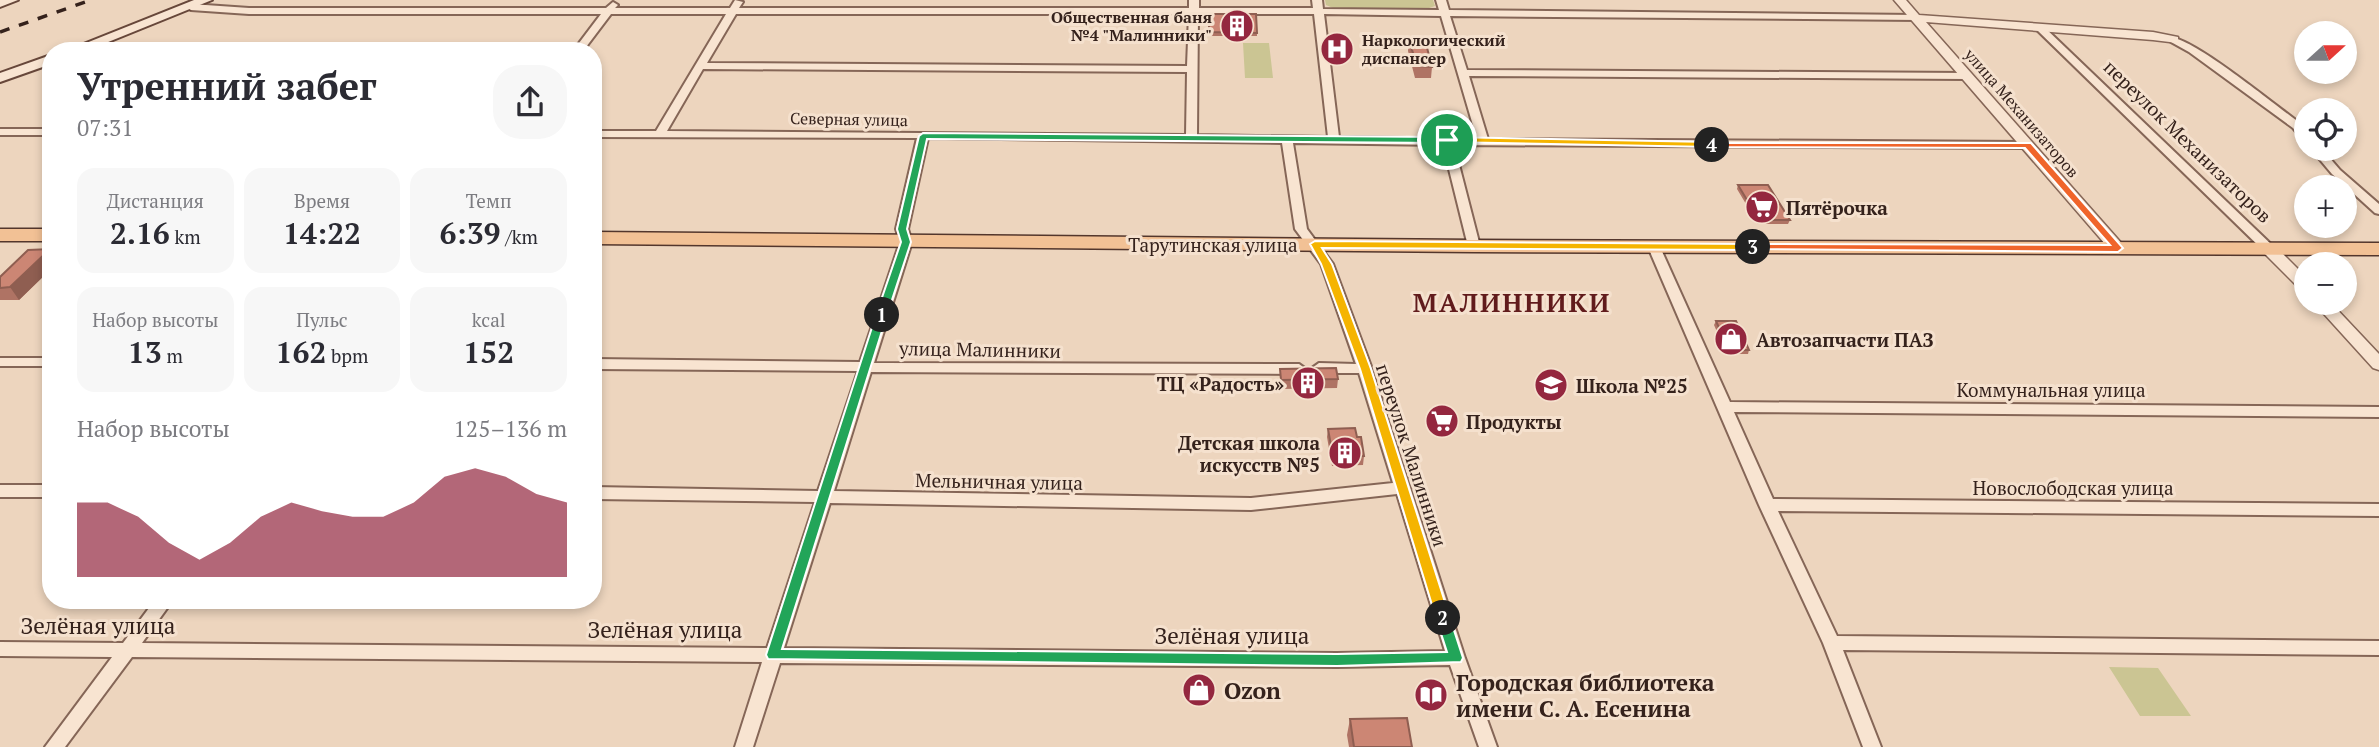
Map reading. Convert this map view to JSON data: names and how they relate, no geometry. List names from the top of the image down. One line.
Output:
{"streets":{"main road":["Тарутинская улица"],"street":["улица Механизаторов","Северная улица","переулок Механизаторов","улица Малинники","Коммунальная улица","переулок Малинники","Мельничная улица","Новослободская улица","Зелёная улица"]},"crossings":[["улица Механизаторов","Северная улица"],["улица Механизаторов","Тарутинская улица"],["Северная улица","переулок Малинники"],["переулок Механизаторов","Тарутинская улица"],["Тарутинская улица","переулок Малинники"],["улица Малинники","переулок Малинники"],["переулок Малинники","Мельничная улица"],["переулок Малинники","Зелёная улица"]],"districts":["МАЛИННИКИ"],"places":{"building":["Общественная баня №4 \"Малинники\"","ТЦ «Радость»","Детская школа искусств №5"],"hospital":["Наркологический диспансер"],"supermarket":["Пятёрочка","Продукты"],"shop":["Автозапчасти ПАЗ","Ozon"],"school or university":["Школа №25"],"library":["Городская библиотека имени С. А. Есенина"]},"north":"right","page":{"map_buttons":["+","−"],"heading":["Утренний забег","07:31"],"pins":["4","3","1","2"],"stats":[["Дистанция","2.16 km"],["Время","14:22"],["Темп","6:39 /km"],["Набор высоты","13 m"],["Пульс","162 bpm"],["kcal","152"]],"chart":["Набор высоты","125–136 m"]}}
